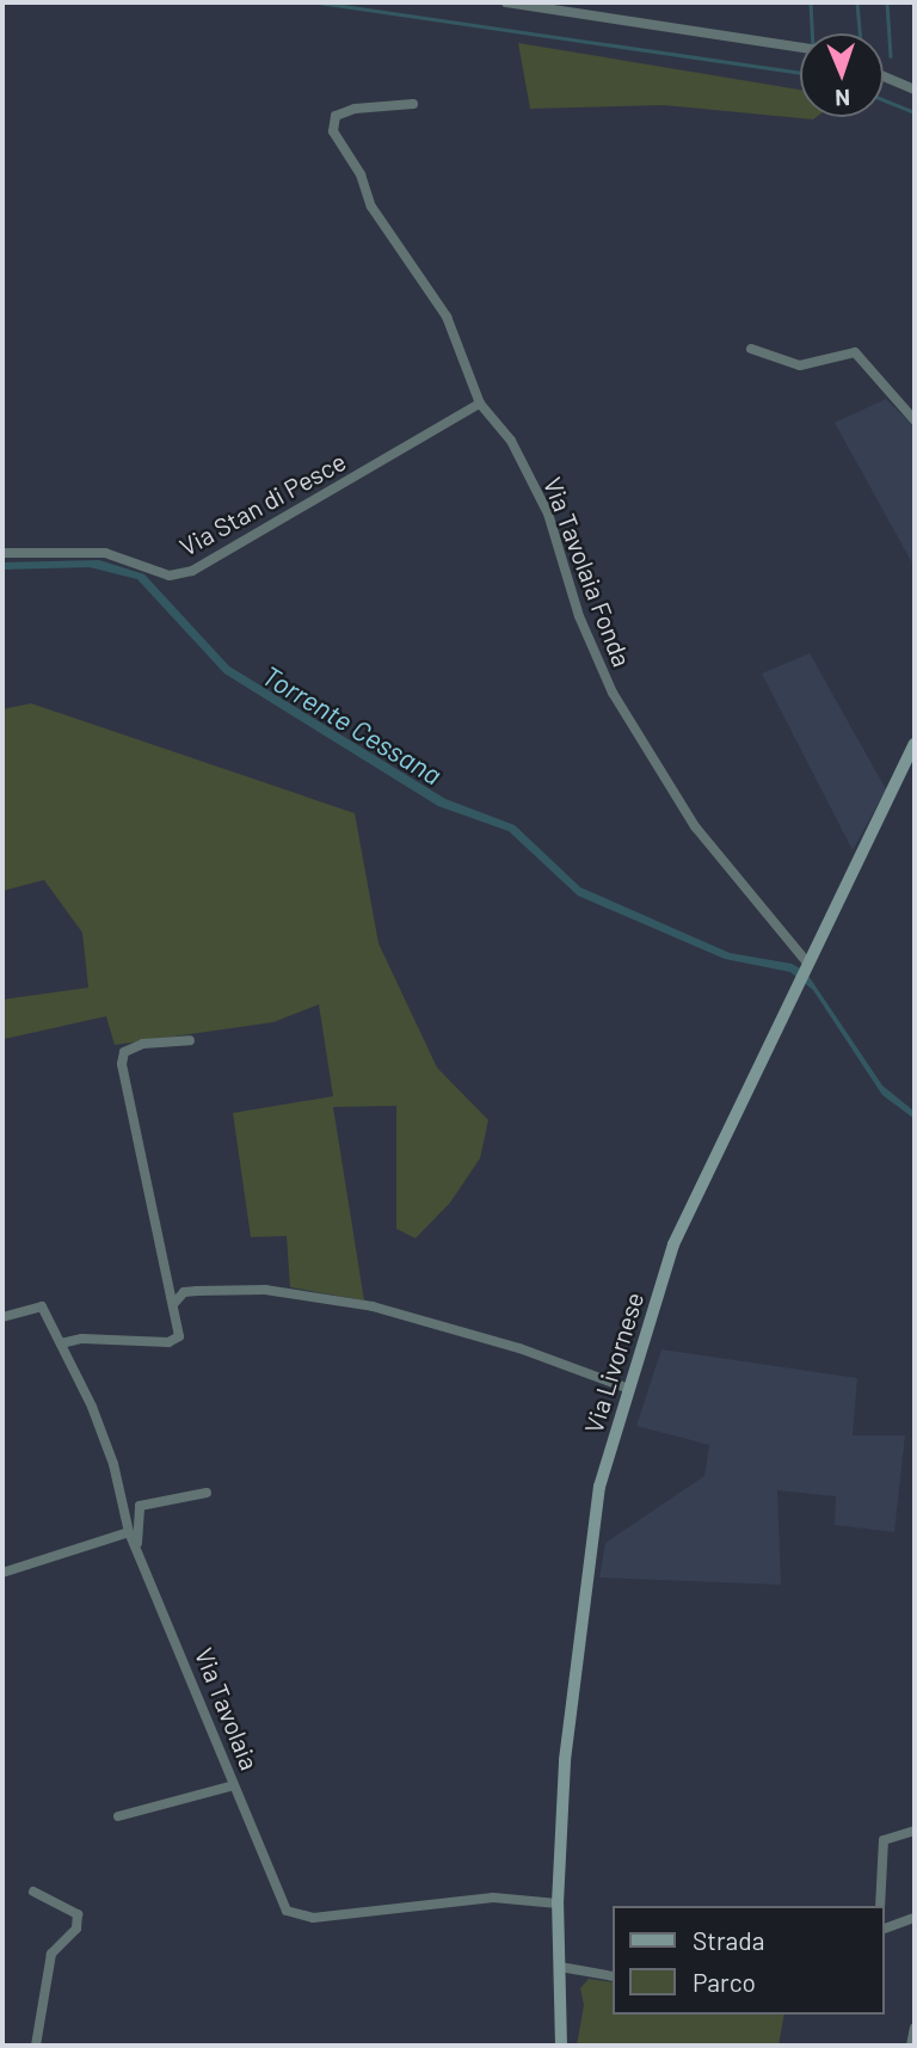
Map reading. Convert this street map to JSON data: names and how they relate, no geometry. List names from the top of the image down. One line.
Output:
{"streets":{"main road":["Via Livornese"],"street":["Via Stan di Pesce","Via Tavolaia Fonda","Via Tavolaia"]},"crossings":[["Via Stan di Pesce","Via Tavolaia Fonda"],["Via Tavolaia Fonda","Via Livornese"],["Via Livornese","Via Tavolaia"]],"water":["Torrente Cessana"],"legend":["Strada","Parco"],"north":"bottom"}
